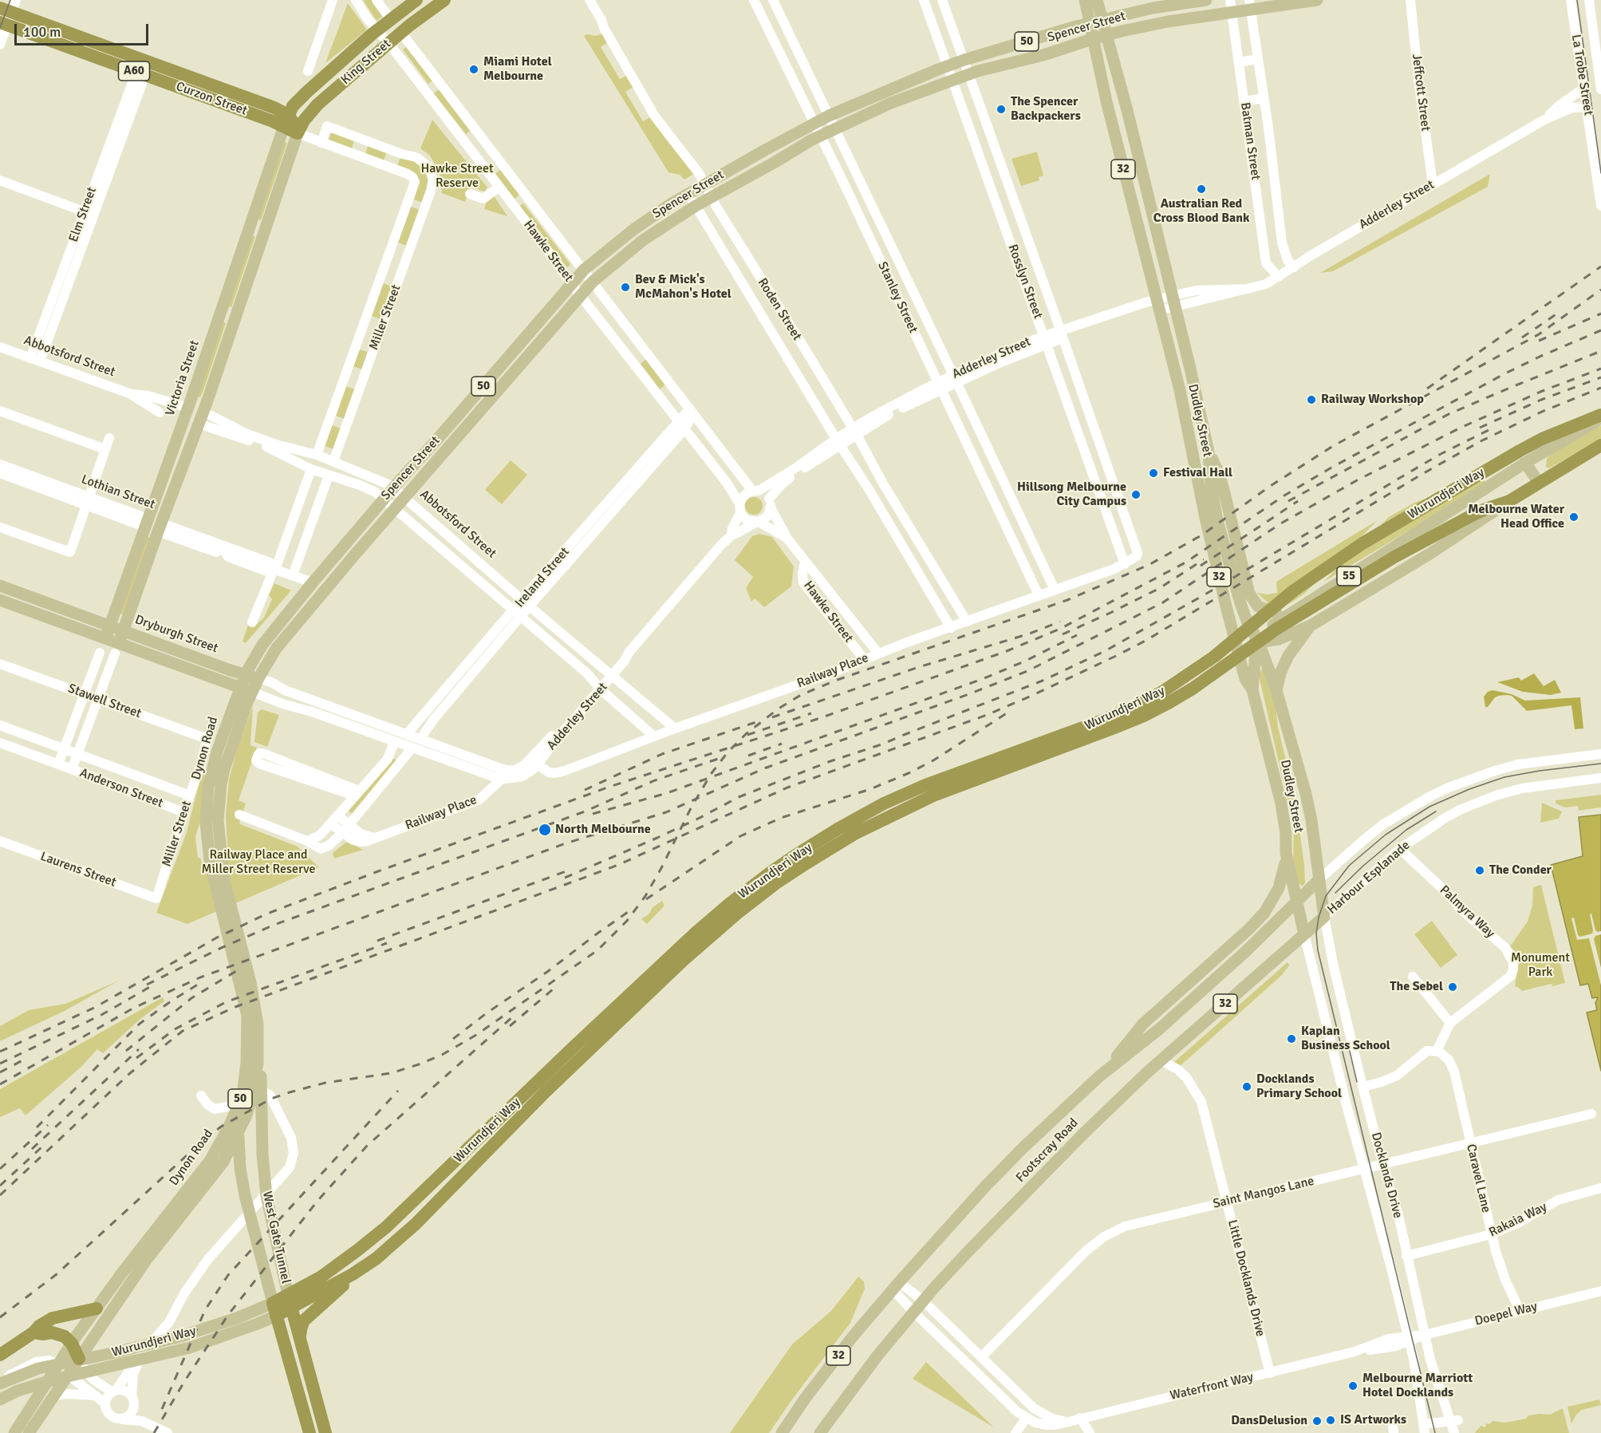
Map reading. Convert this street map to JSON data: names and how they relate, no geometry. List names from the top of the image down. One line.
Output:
{"streets":{"highway":["King Street","A60","Curzon Street","Hawke Street","Wurundjeri Way","55","West Gate Tunnel"],"main road":["Spencer Street","50","32","Abbotsford Street","Victoria Street","Dudley Street","Lothian Street","Dryburgh Street","Dynon Road","Footscray Road"],"street":["La Trobe Street","Jeffcott Street","Batman Street","Adderley Street","Elm Street","Rosslyn Street","Stanley Street","Roden Street","Miller Street","Ireland Street","Railway Place","Stawell Street","Anderson Street","Laurens Street","Harbour Esplanade","Palmyra Way","Docklands Drive","Caravel Lane","Saint Mangos Lane","Rakaia Way","Little Docklands Drive","Doepel Way","Waterfront Way"]},"crossings":[["Spencer Street","Batman Street"],["Spencer Street","Hawke Street"],["Spencer Street","Rosslyn Street"],["Spencer Street","Stanley Street"],["Spencer Street","Roden Street"],["Spencer Street","Abbotsford Street"],["Spencer Street","Dudley Street"],["Spencer Street","Lothian Street"],["Spencer Street","Dryburgh Street"],["Spencer Street","Dynon Road"],["King Street","Curzon Street"],["King Street","Hawke Street"],["King Street","Victoria Street"],["La Trobe Street","Adderley Street"],["Jeffcott Street","Adderley Street"],["Curzon Street","Elm Street"],["Curzon Street","Miller Street"],["Curzon Street","Victoria Street"],["Batman Street","Adderley Street"],["32","Dudley Street"],["32","Harbour Esplanade"],["32","Footscray Road"],["32","Docklands Drive"],["Adderley Street","Hawke Street"],["Adderley Street","Rosslyn Street"],["Adderley Street","Stanley Street"],["Adderley Street","Roden Street"],["Adderley Street","Abbotsford Street"],["Adderley Street","Dudley Street"],["Adderley Street","Dryburgh Street"],["Adderley Street","Railway Place"],["Elm Street","Abbotsford Street"],["Hawke Street","Ireland Street"],["Hawke Street","Railway Place"],["Rosslyn Street","Railway Place"],["Stanley Street","Railway Place"],["Roden Street","Railway Place"],["Miller Street","Abbotsford Street"],["Miller Street","Stawell Street"],["Miller Street","Anderson Street"],["Miller Street","Laurens Street"],["Abbotsford Street","Victoria Street"],["Abbotsford Street","Ireland Street"],["Abbotsford Street","Railway Place"],["Victoria Street","Lothian Street"],["Victoria Street","Dryburgh Street"],["Dudley Street","Wurundjeri Way"],["Dudley Street","55"],["Dudley Street","Footscray Road"],["Dudley Street","Docklands Drive"],["Wurundjeri Way","55"],["Wurundjeri Way","West Gate Tunnel"],["Ireland Street","Dryburgh Street"],["Dryburgh Street","Railway Place"],["Dryburgh Street","Dynon Road"],["Dynon Road","West Gate Tunnel"],["Harbour Esplanade","Palmyra Way"],["Harbour Esplanade","Footscray Road"],["Harbour Esplanade","Docklands Drive"],["Footscray Road","Docklands Drive"],["Footscray Road","Little Docklands Drive"],["Footscray Road","Waterfront Way"],["Docklands Drive","Saint Mangos Lane"],["Docklands Drive","Rakaia Way"],["Docklands Drive","Doepel Way"],["Docklands Drive","Waterfront Way"],["Caravel Lane","Saint Mangos Lane"],["Caravel Lane","Rakaia Way"],["Caravel Lane","Doepel Way"],["Saint Mangos Lane","Little Docklands Drive"],["Saint Mangos Lane","Waterfront Way"],["Little Docklands Drive","Waterfront Way"],["Doepel Way","Waterfront Way"]],"parks":["Hawke Street Reserve","Railway Place and Miller Street Reserve","Monument Park"],"places":["Miami Hotel Melbourne","The Spencer Backpackers","Australian Red Cross Blood Bank","Bev & Mick's McMahon's Hotel","Railway Workshop","Festival Hall","Hillsong Melbourne City Campus","Melbourne Water Head Office","North Melbourne","The Conder","The Sebel","Kaplan Business School","Docklands Primary School","Melbourne Marriott Hotel Docklands","IS Artworks","DansDelusion"],"scale_bar":"100 m"}
